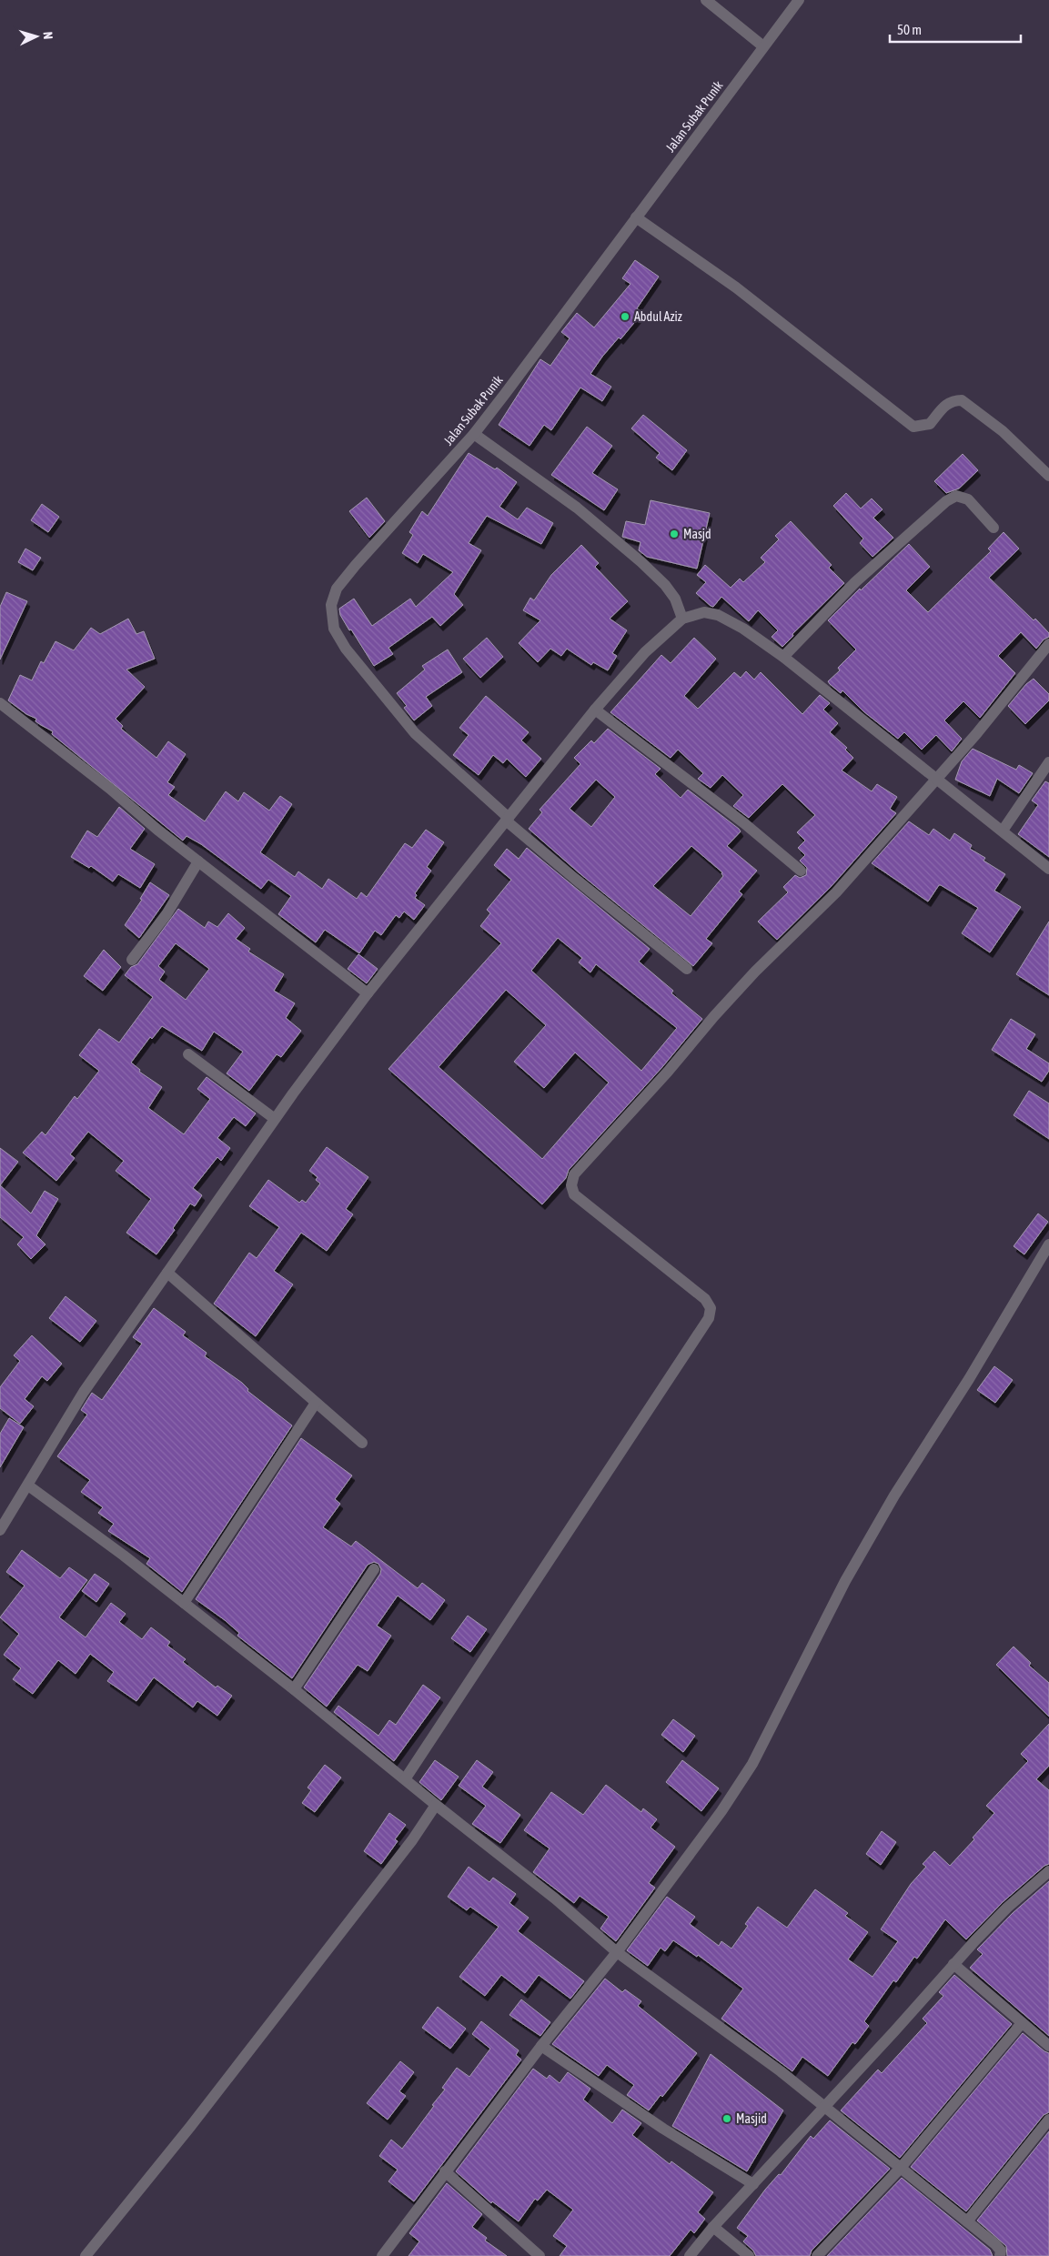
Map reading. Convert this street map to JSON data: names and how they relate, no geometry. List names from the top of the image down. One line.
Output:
{"streets":{"street":["Jalan Subak Punik"]},"places":["Abdul Aziz","Masjd","Masjid"],"scale_bar":"50 m","north":"right"}
